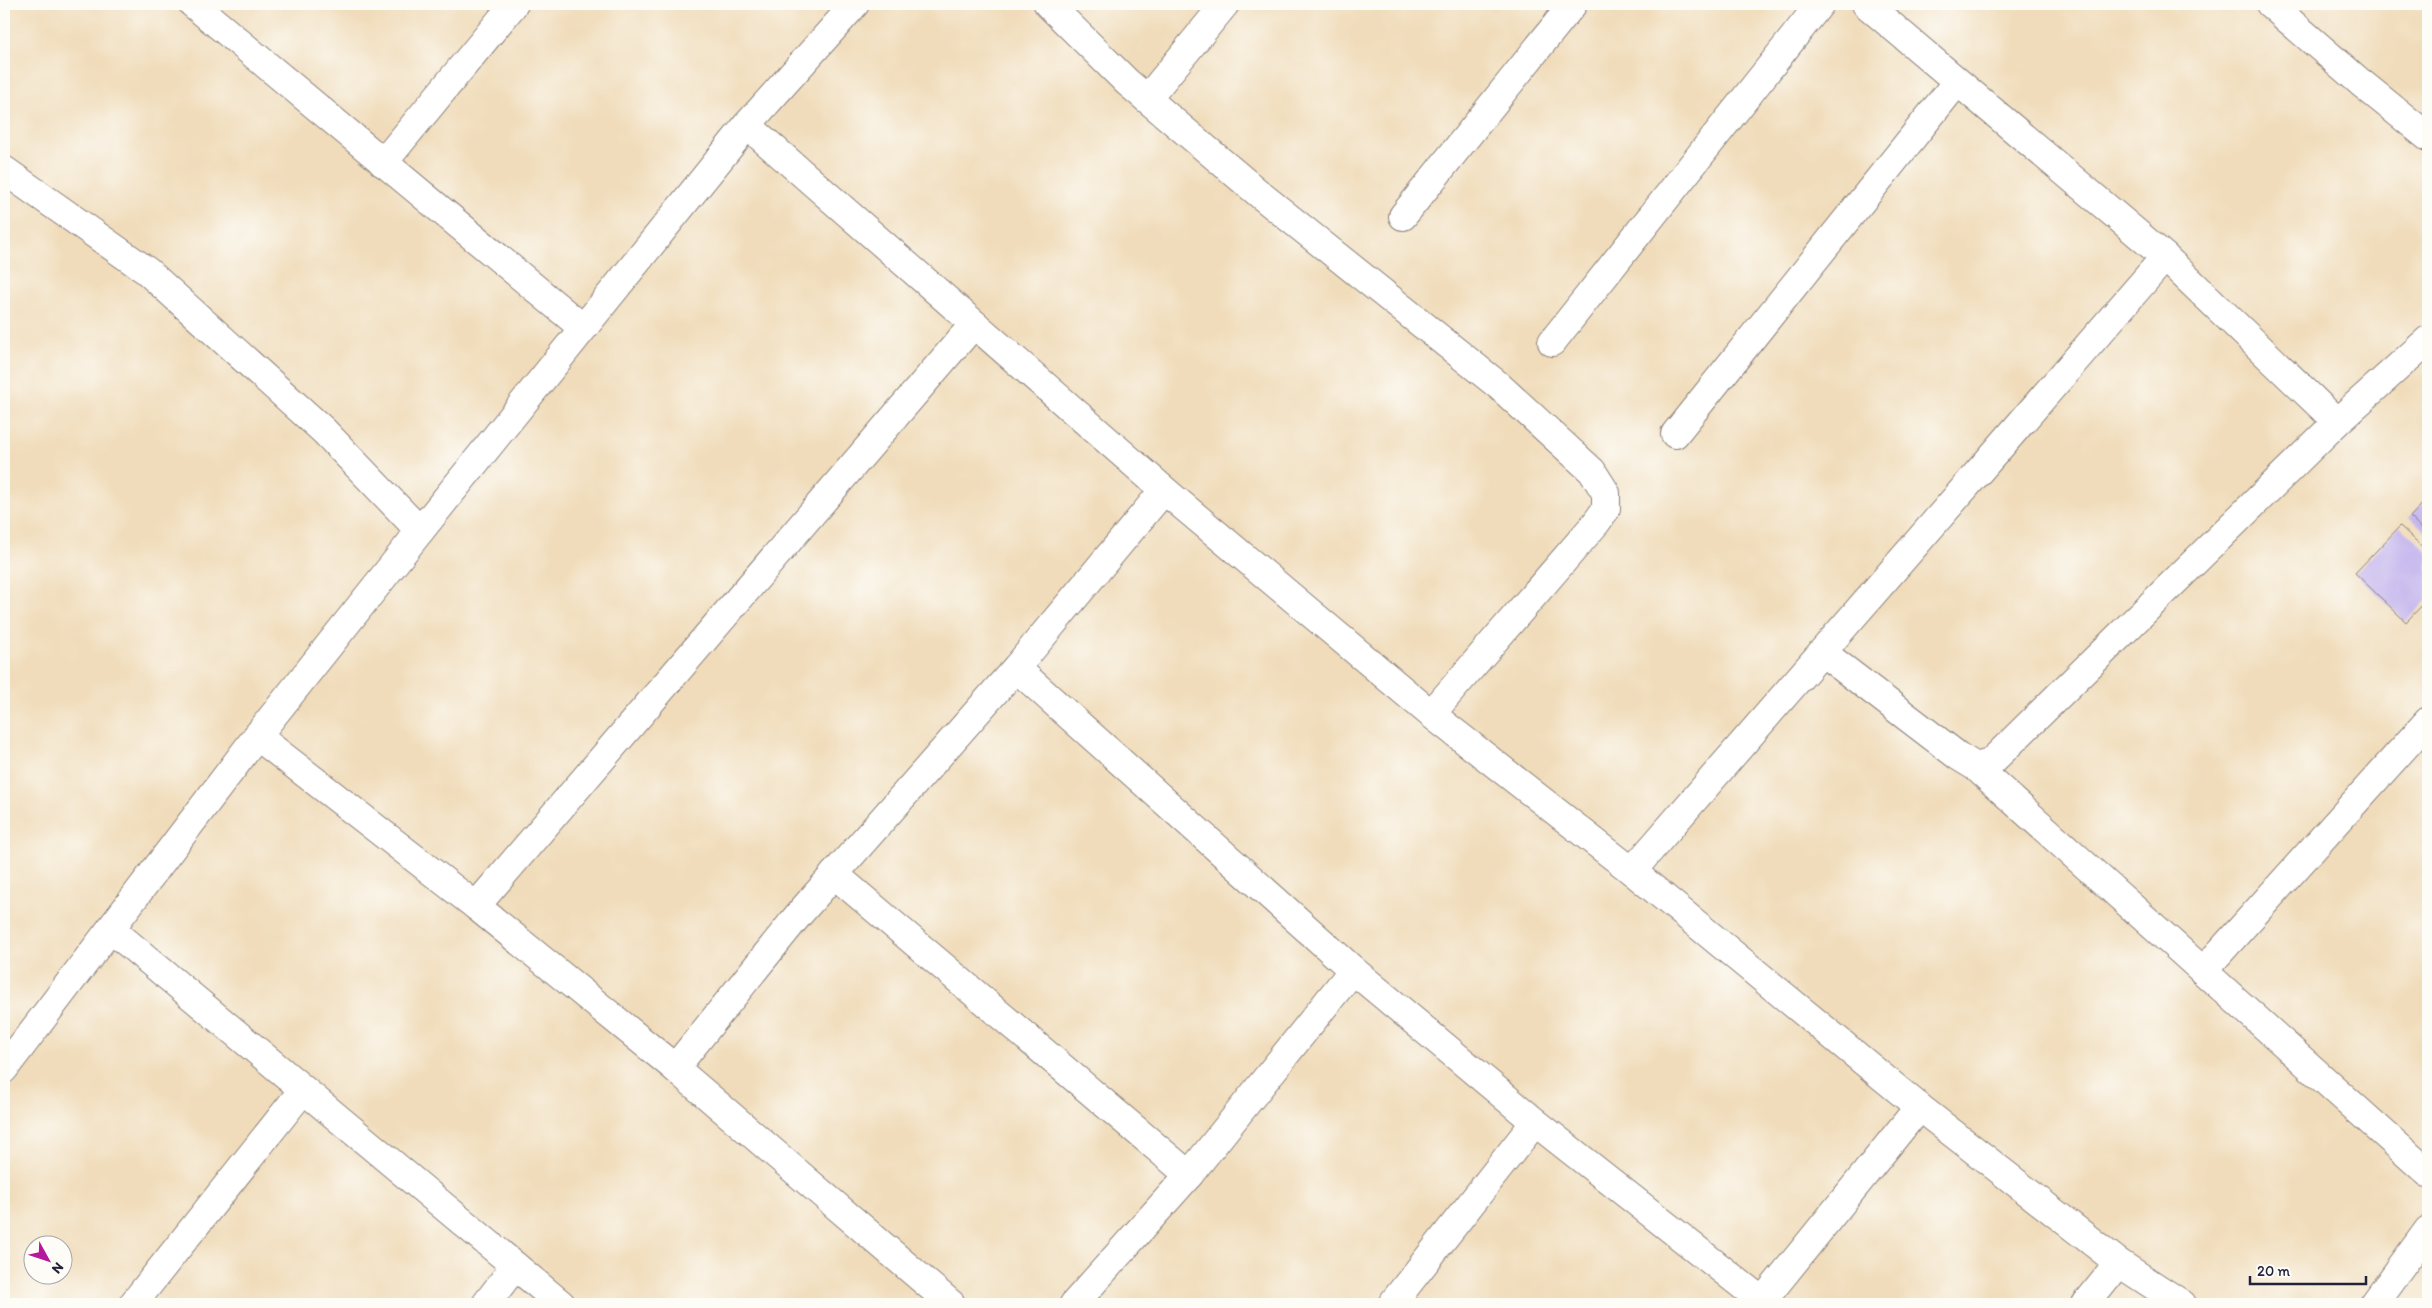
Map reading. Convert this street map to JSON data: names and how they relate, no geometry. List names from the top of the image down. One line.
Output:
{"scale_bar":"20 m","north":"bottom right"}
